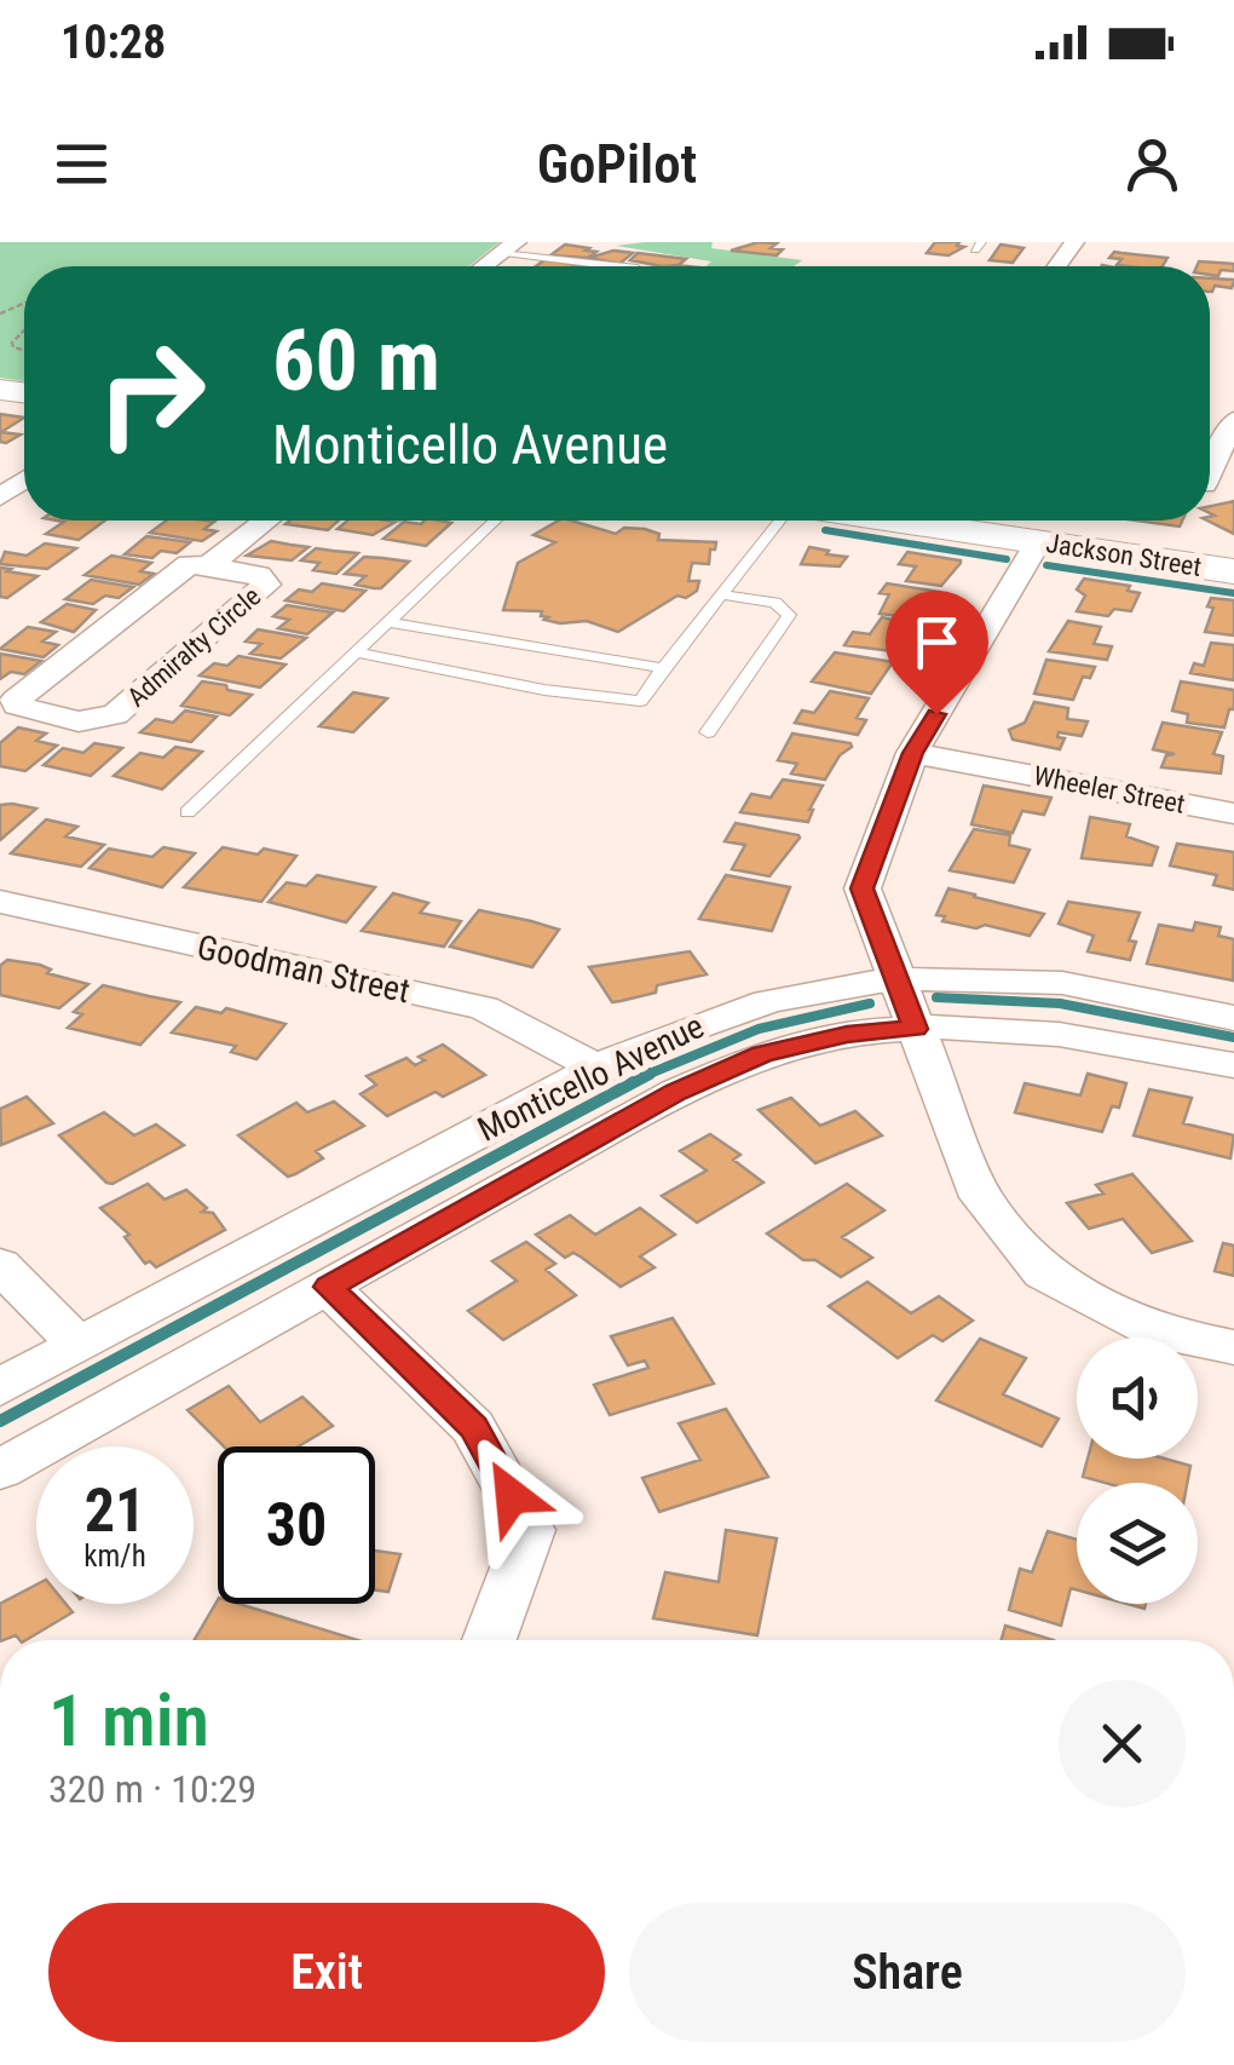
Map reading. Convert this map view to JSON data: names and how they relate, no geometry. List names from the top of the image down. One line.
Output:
{"streets":{"main road":["Jackson Street"],"street":["Admiralty Circle","Wheeler Street","Goodman Street","Monticello Avenue"]},"crossings":[["Goodman Street","Monticello Avenue"]],"page":{"status":"10:28","header":"GoPilot","turn":["60 m","Monticello Avenue"],"speed":"21 km/h","limit":"30","heading":["1 min","320 m · 10:29"],"buttons":["Exit","Share"]}}
